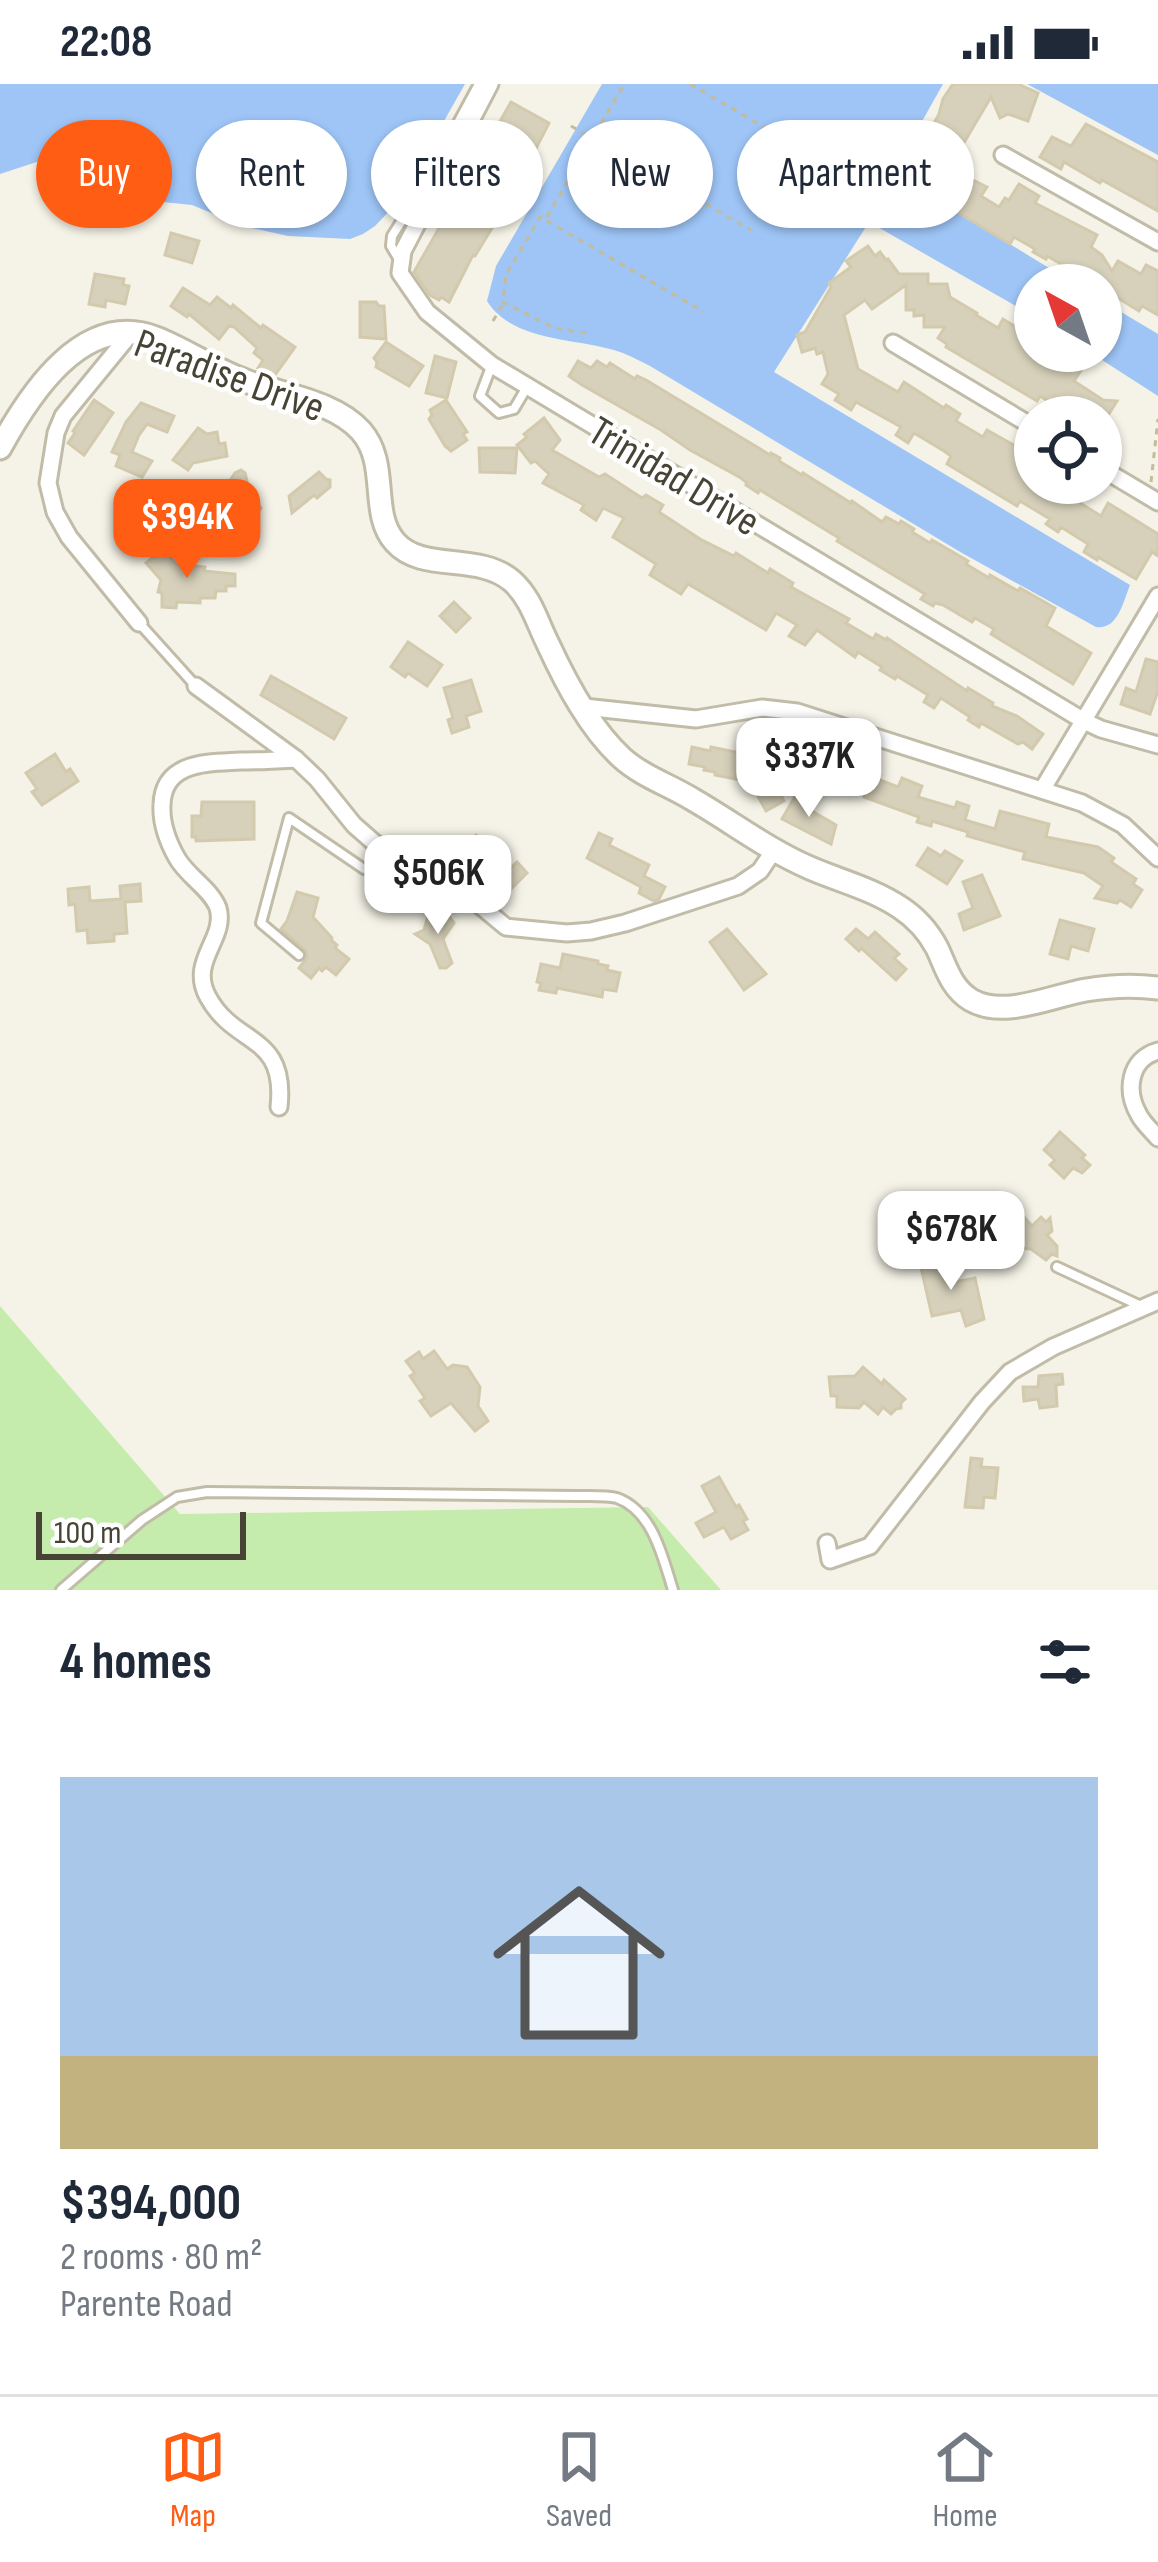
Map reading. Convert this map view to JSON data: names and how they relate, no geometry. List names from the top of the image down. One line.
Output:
{"streets":{"street":["Paradise Drive","Trinidad Drive"]},"scale_bar":"100 m","north":"top left","page":{"status":"22:08","chip":["Buy","Rent","Filters","New","Apartment"],"price":["$394K","$337K","$506K","$678K"],"scale":"100 m","heading":"4 homes","list":[{"name":"$394,000","note":"2 rooms · 80 m² · Parente Road"}],"tabs":["Map","Saved","Home"]}}
